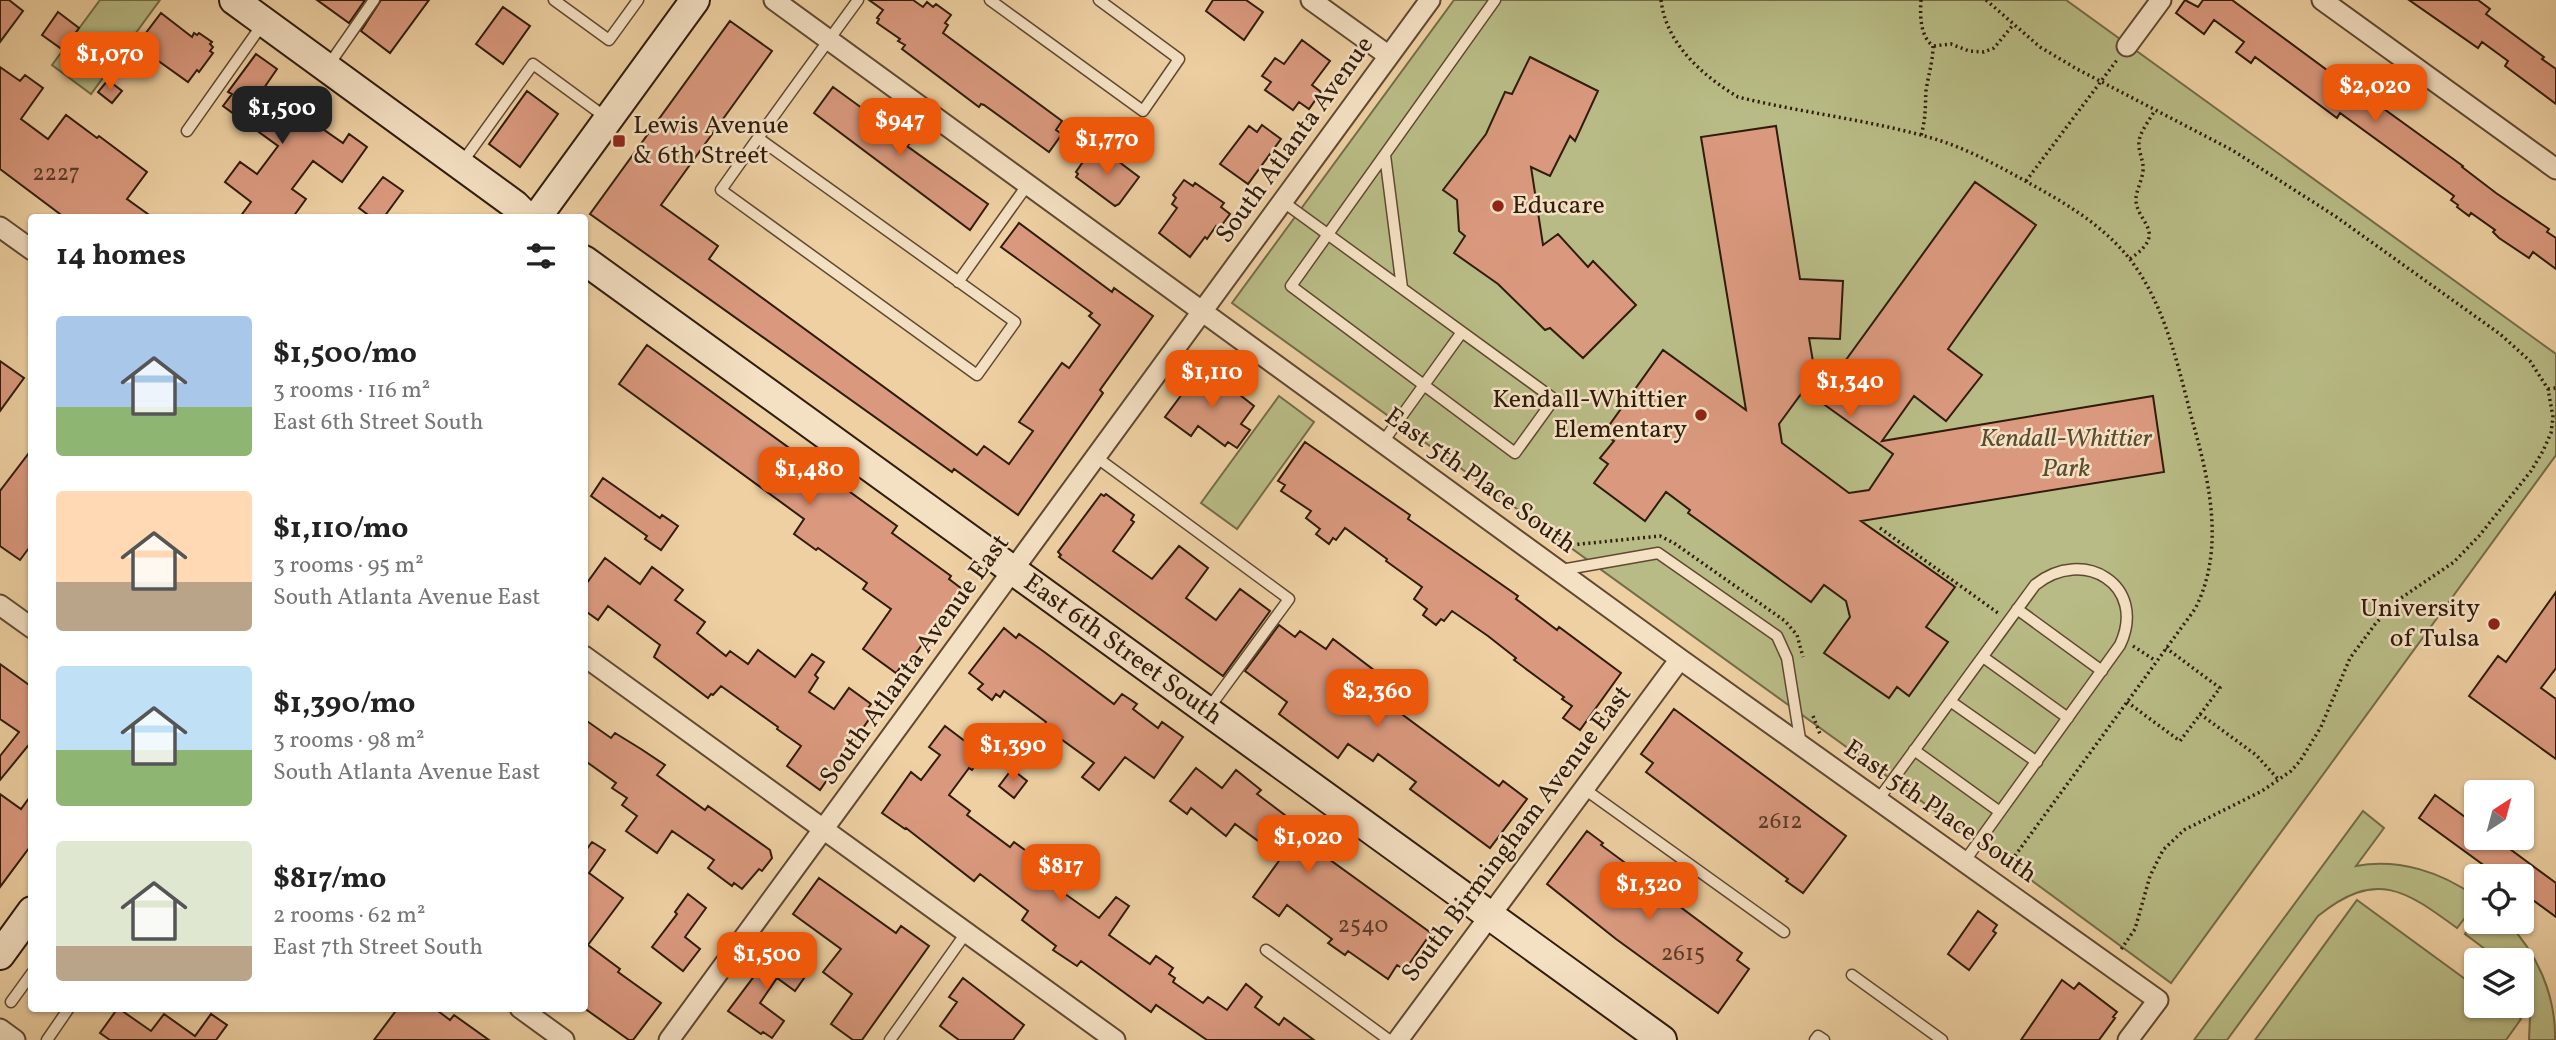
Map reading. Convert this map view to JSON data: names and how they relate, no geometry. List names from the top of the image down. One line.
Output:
{"streets":{"street":["South Atlanta Avenue","East 5th Place South","East 6th Street South","South Atlanta Avenue East","South Birmingham Avenue East"]},"crossings":[["South Atlanta Avenue","East 5th Place South"],["South Atlanta Avenue","South Atlanta Avenue East"],["East 5th Place South","South Atlanta Avenue East"],["East 5th Place South","South Birmingham Avenue East"],["East 6th Street South","South Atlanta Avenue East"],["East 6th Street South","South Birmingham Avenue East"]],"parks":["Kendall-Whittier Park"],"places":{"transit":["Lewis Avenue & 6th Street"],"other":["Educare","Kendall-Whittier Elementary","University of Tulsa"]},"house_numbers":["2227","2612","2540","2615"],"north":"top right","page":{"price":["$1,070","$2,020","$1,500","$947","$1,770","$1,110","$1,340","$1,480","$2,360","$1,390","$1,020","$817","$1,320","$1,500"],"heading":"14 homes","list":[{"name":"$1,500/mo","note":"3 rooms · 116 m² · East 6th Street South"},{"name":"$1,110/mo","note":"3 rooms · 95 m² · South Atlanta Avenue East"},{"name":"$1,390/mo","note":"3 rooms · 98 m² · South Atlanta Avenue East"},{"name":"$817/mo","note":"2 rooms · 62 m² · East 7th Street South"}]}}
